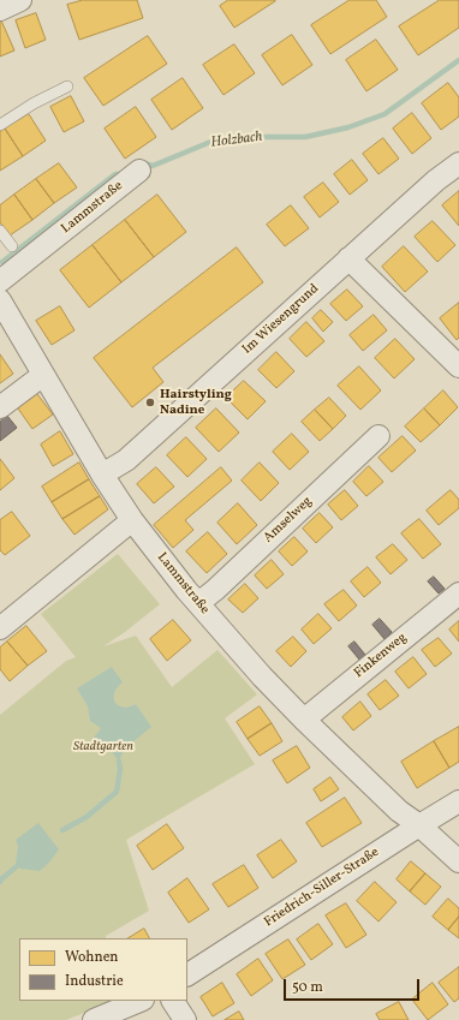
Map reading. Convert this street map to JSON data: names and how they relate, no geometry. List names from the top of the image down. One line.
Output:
{"streets":{"street":["Lammstraße","Im Wiesengrund","Amselweg","Finkenweg","Friedrich-Siller-Straße"]},"crossings":[["Lammstraße","Im Wiesengrund"],["Lammstraße","Amselweg"],["Lammstraße","Finkenweg"],["Lammstraße","Friedrich-Siller-Straße"]],"water":["Holzbach"],"parks":["Stadtgarten"],"places":["Hairstyling Nadine"],"legend":["Wohnen","Industrie"],"scale_bar":"50 m"}
